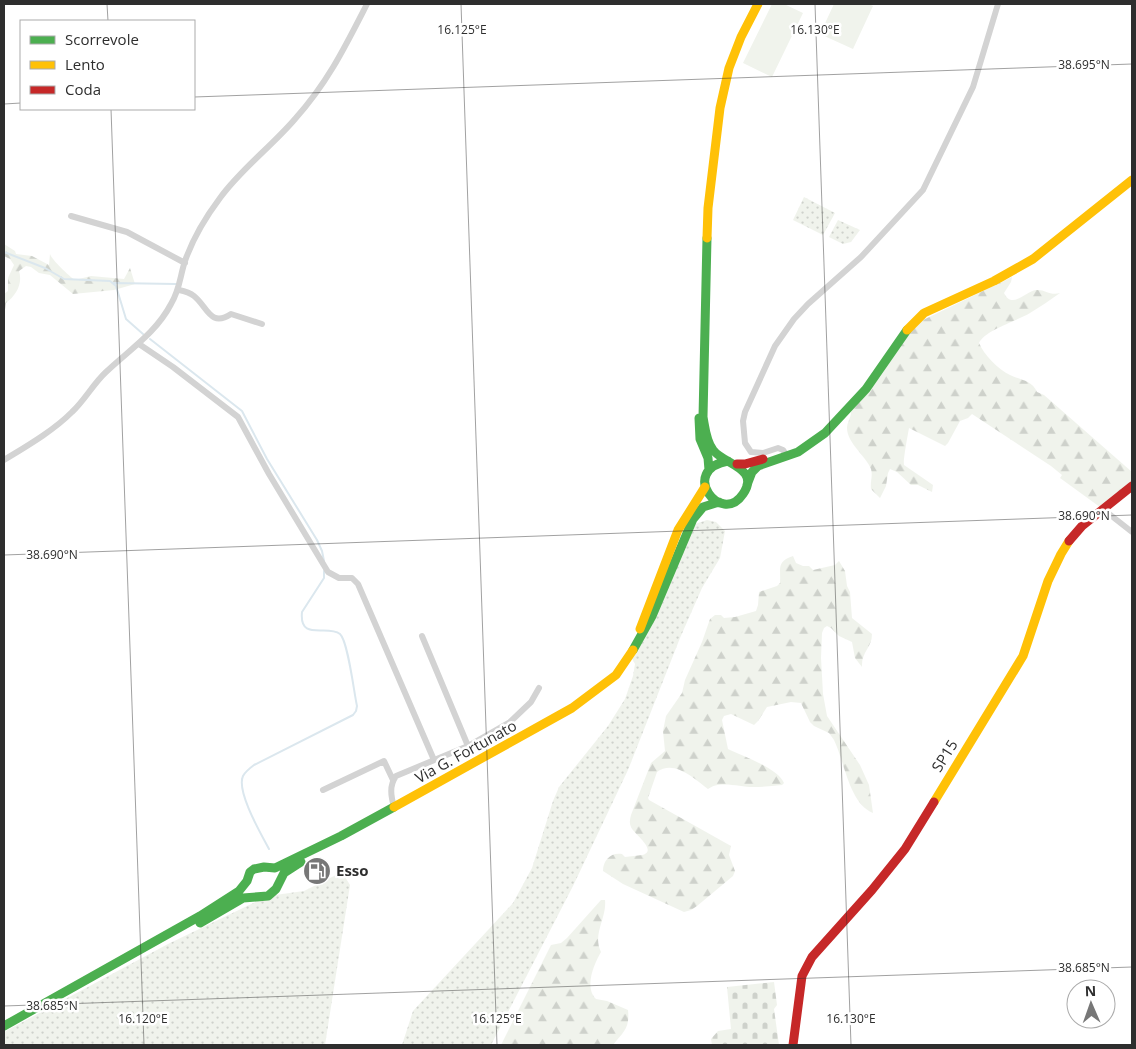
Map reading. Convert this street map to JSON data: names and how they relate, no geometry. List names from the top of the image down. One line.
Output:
{"streets":{"main road":["Via G. Fortunato","SP15"]},"places":{"fuel station":["Esso"]},"legend":["Scorrevole","Lento","Coda"],"north":"top","coordinates":["16.125°E","16.130°E","38.695°N","38.690°N","38.685°N","16.120°E"]}
